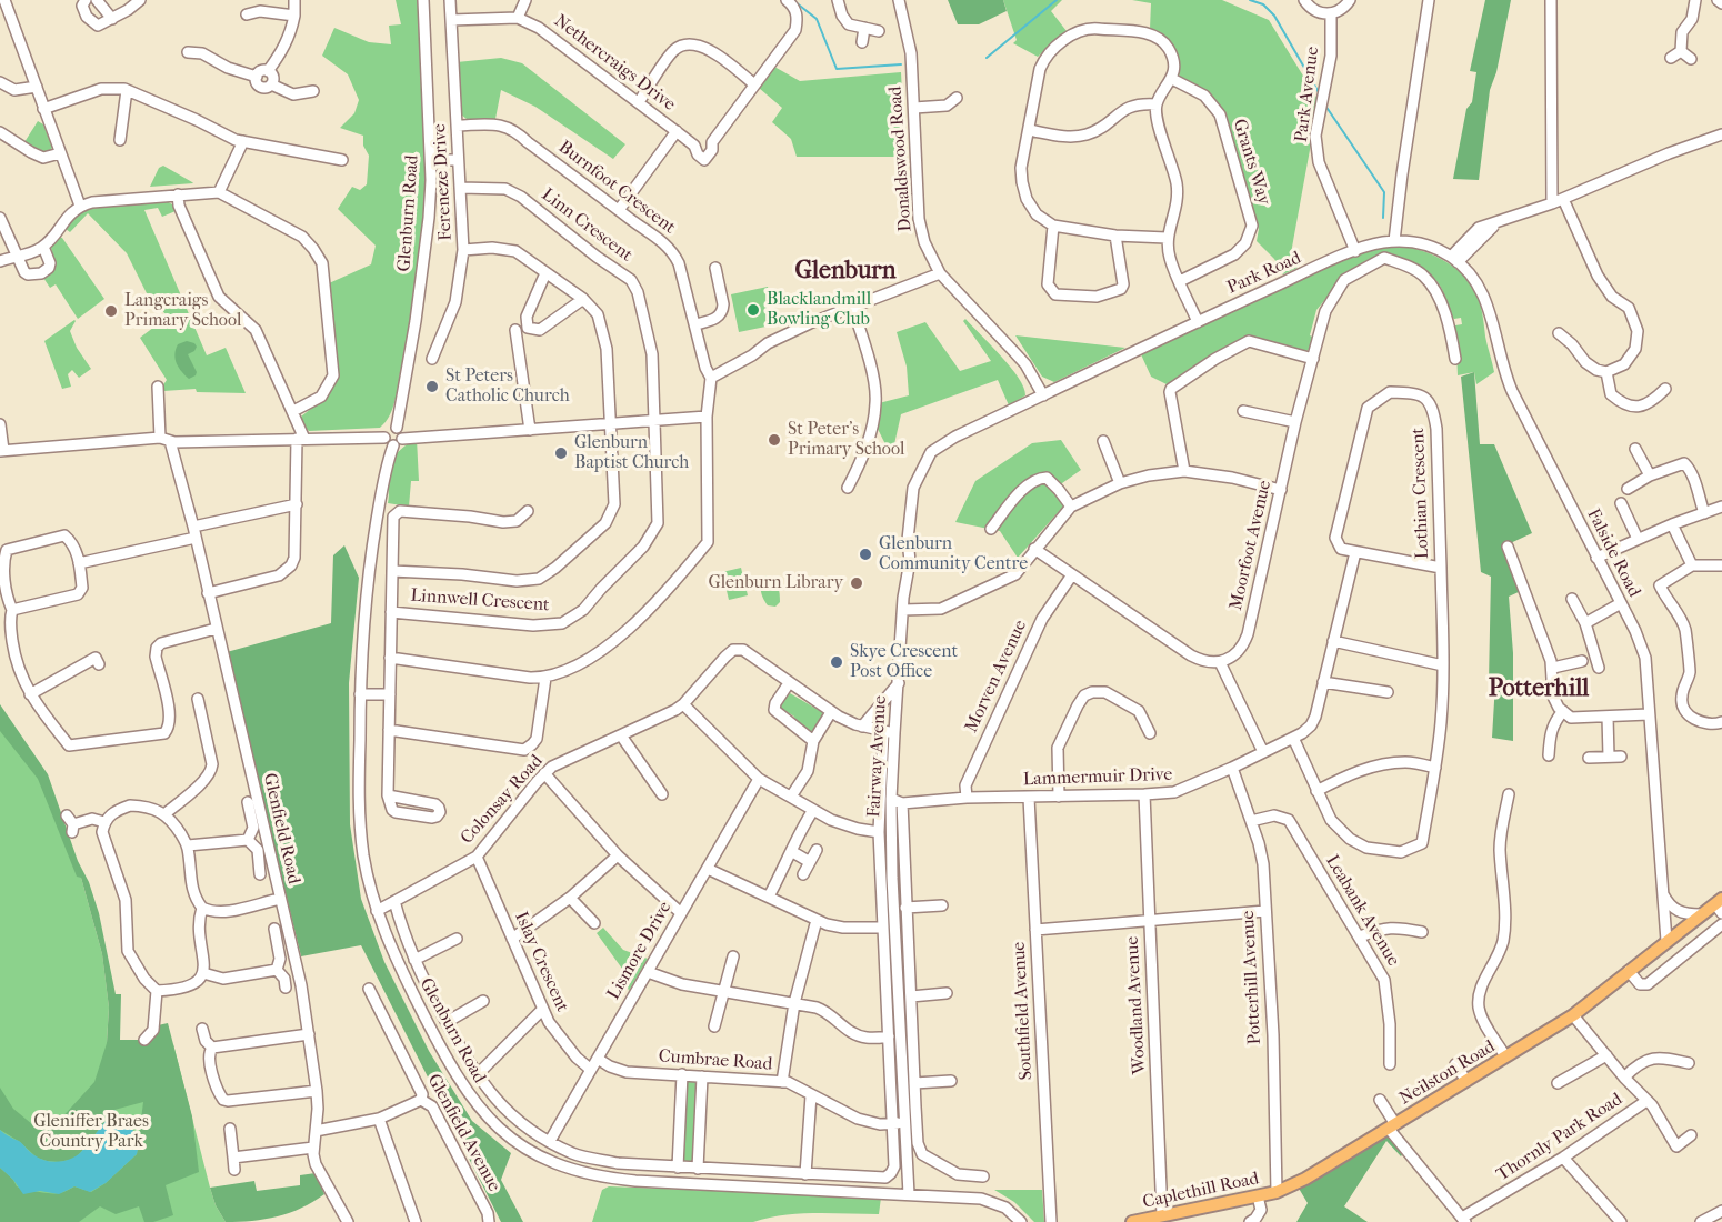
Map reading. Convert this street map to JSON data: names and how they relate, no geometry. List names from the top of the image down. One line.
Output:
{"streets":{"main road":["Neilston Road","Caplethill Road"],"street":["Nethercraigs Drive","Park Avenue","Donaldswood Road","Grants Way","Fereneze Drive","Burnfoot Crescent","Glenburn Road","Linn Crescent","Park Road","Lothian Crescent","Moorfoot Avenue","Falside Road","Linnwell Crescent","Morven Avenue","Fairway Avenue","Lammermuir Drive","Colonsay Road","Glenfield Road","Leabank Avenue","Lismore Drive","Islay Crescent","Potterhill Avenue","Woodland Avenue","Southfield Avenue","Cumbrae Road","Glenfield Avenue","Thornly Park Road"]},"crossings":[["Park Avenue","Park Road"],["Donaldswood Road","Park Road"],["Donaldswood Road","Fairway Avenue"],["Fereneze Drive","Burnfoot Crescent"],["Fereneze Drive","Linn Crescent"],["Glenburn Road","Fairway Avenue"],["Glenburn Road","Colonsay Road"],["Glenburn Road","Lismore Drive"],["Linn Crescent","Linnwell Crescent"],["Park Road","Falside Road"],["Park Road","Fairway Avenue"],["Lothian Crescent","Lammermuir Drive"],["Falside Road","Neilston Road"],["Morven Avenue","Lammermuir Drive"],["Fairway Avenue","Lammermuir Drive"],["Fairway Avenue","Cumbrae Road"],["Lammermuir Drive","Potterhill Avenue"],["Lammermuir Drive","Woodland Avenue"],["Lammermuir Drive","Southfield Avenue"],["Colonsay Road","Islay Crescent"],["Leabank Avenue","Potterhill Avenue"],["Lismore Drive","Islay Crescent"],["Lismore Drive","Cumbrae Road"],["Potterhill Avenue","Neilston Road"],["Potterhill Avenue","Caplethill Road"],["Woodland Avenue","Caplethill Road"],["Neilston Road","Thornly Park Road"],["Neilston Road","Caplethill Road"]],"districts":["Glenburn","Potterhill"],"parks":["Gleniffer Braes Country Park"],"places":["Blacklandmill Bowling Club","Langcraigs Primary School","St Peters Catholic Church","St Peter's Primary School","Glenburn Baptist Church","Glenburn Community Centre","Glenburn Library","Skye Crescent Post Office"]}
